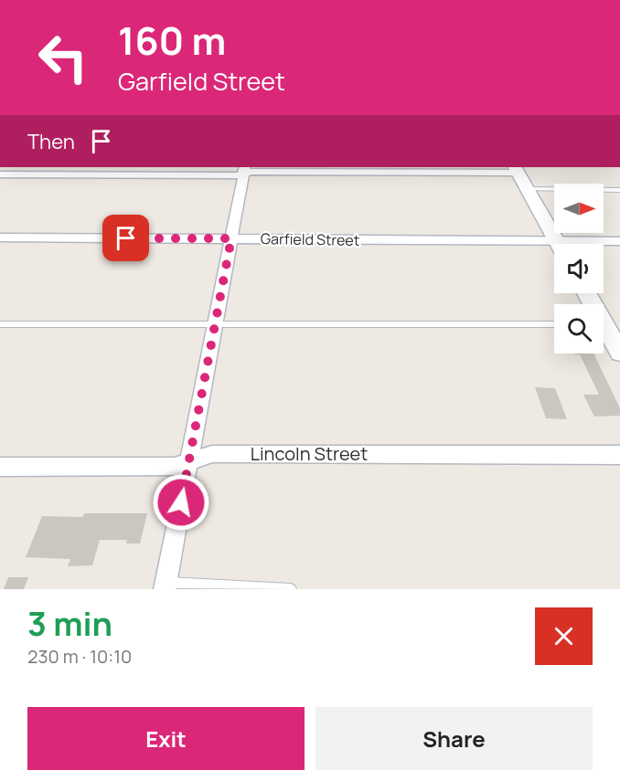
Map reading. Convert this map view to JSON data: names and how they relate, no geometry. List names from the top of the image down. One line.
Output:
{"streets":{"street":["Garfield Street","Lincoln Street"]},"north":"right","page":{"turn":["160 m","Garfield Street"],"then":"Then","heading":["3 min","230 m · 10:10"],"buttons":["Exit","Share"]}}
